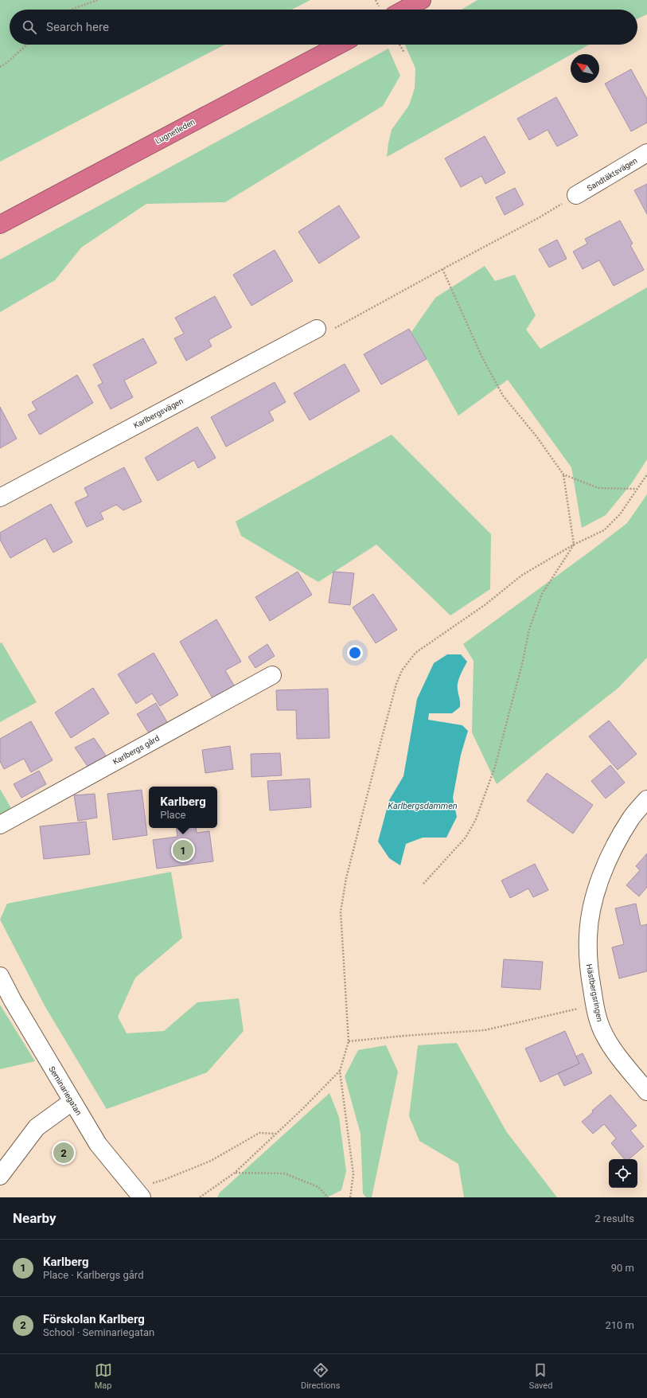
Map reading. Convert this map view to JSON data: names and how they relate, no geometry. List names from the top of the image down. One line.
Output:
{"streets":{"highway":["Lugnetleden"],"street":["Sandtäktsvägen","Karlbergsvägen","Karlbergs gård","Hästbergsringen","Seminariegatan"]},"water":["Karlbergsdammen"],"north":"top left","page":{"search":"Search here","popup":["Karlberg","Place"],"pins":["1","2"],"heading":["Nearby","2 results"],"list":[{"mark":"1","name":"Karlberg","note":"Place · Karlbergs gård","value":"90 m"},{"mark":"2","name":"Förskolan Karlberg","note":"School · Seminariegatan","value":"210 m"}],"nav":["Map","Directions","Saved"]}}
